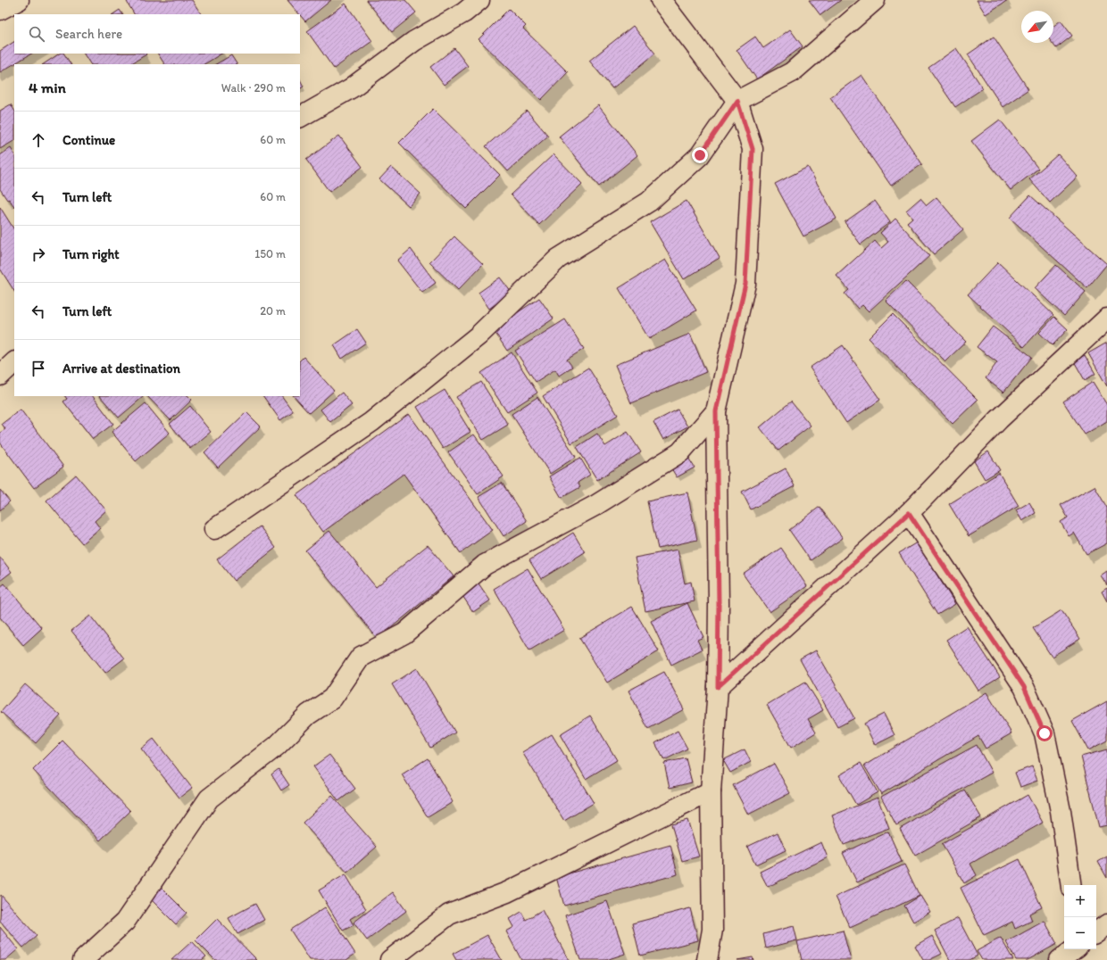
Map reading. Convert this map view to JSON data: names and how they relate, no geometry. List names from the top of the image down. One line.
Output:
{"north":"bottom left","page":{"search":"Search here","heading":["4 min","Walk · 290 m"],"list":[["Continue","60 m"],["Turn left","60 m"],["Turn right","150 m"],["Turn left","20 m"],"Arrive at destination"],"map_buttons":["+","−"]}}
